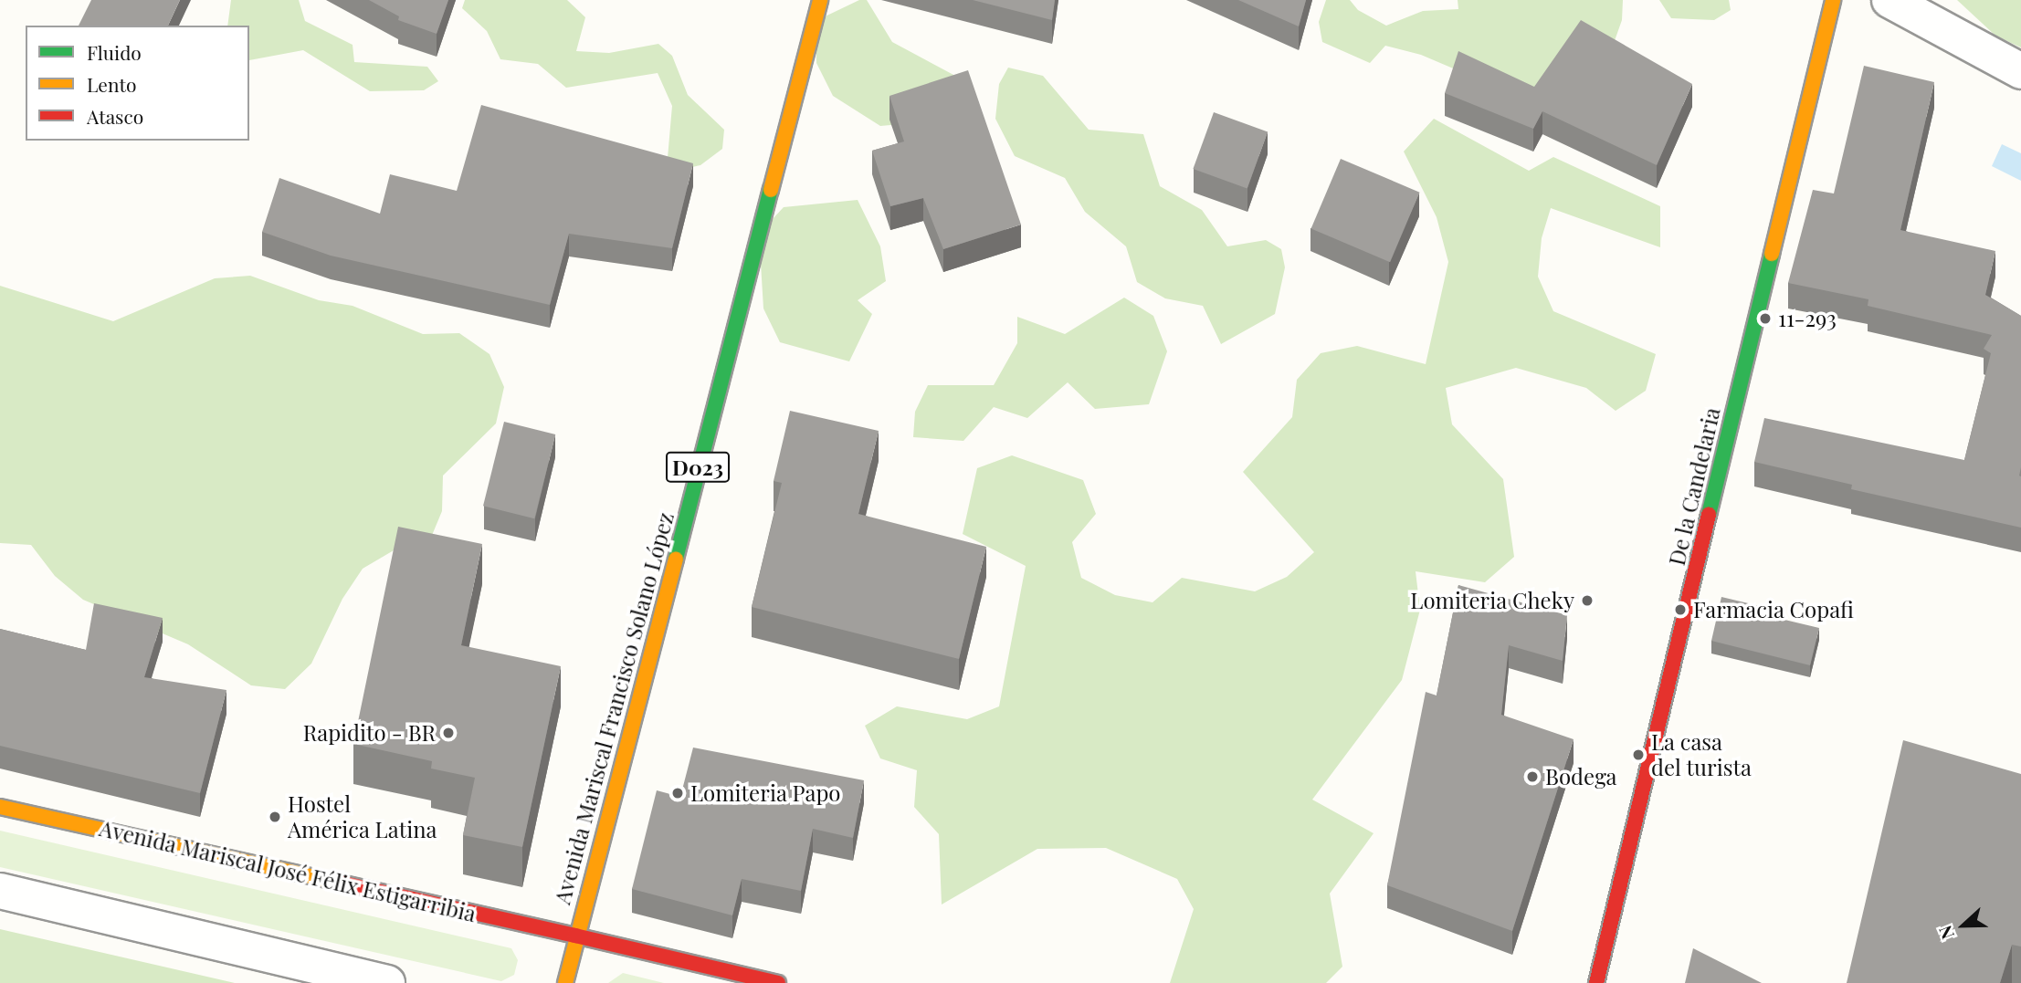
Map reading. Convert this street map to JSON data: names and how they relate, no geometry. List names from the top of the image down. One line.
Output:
{"streets":{"street":["D023","De la Candelaria","Avenida Mariscal Francisco Solano López","Avenida Mariscal José Félix Estigarribia"]},"crossings":[["Avenida Mariscal Francisco Solano López","Avenida Mariscal José Félix Estigarribia"]],"places":["11-293","Lomiteria Cheky","Farmacia Copafi","Rapidito - BR","La casa del turista","Bodega","Lomiteria Papo","Hostel América Latina"],"legend":["Fluido","Lento","Atasco"],"north":"left"}
